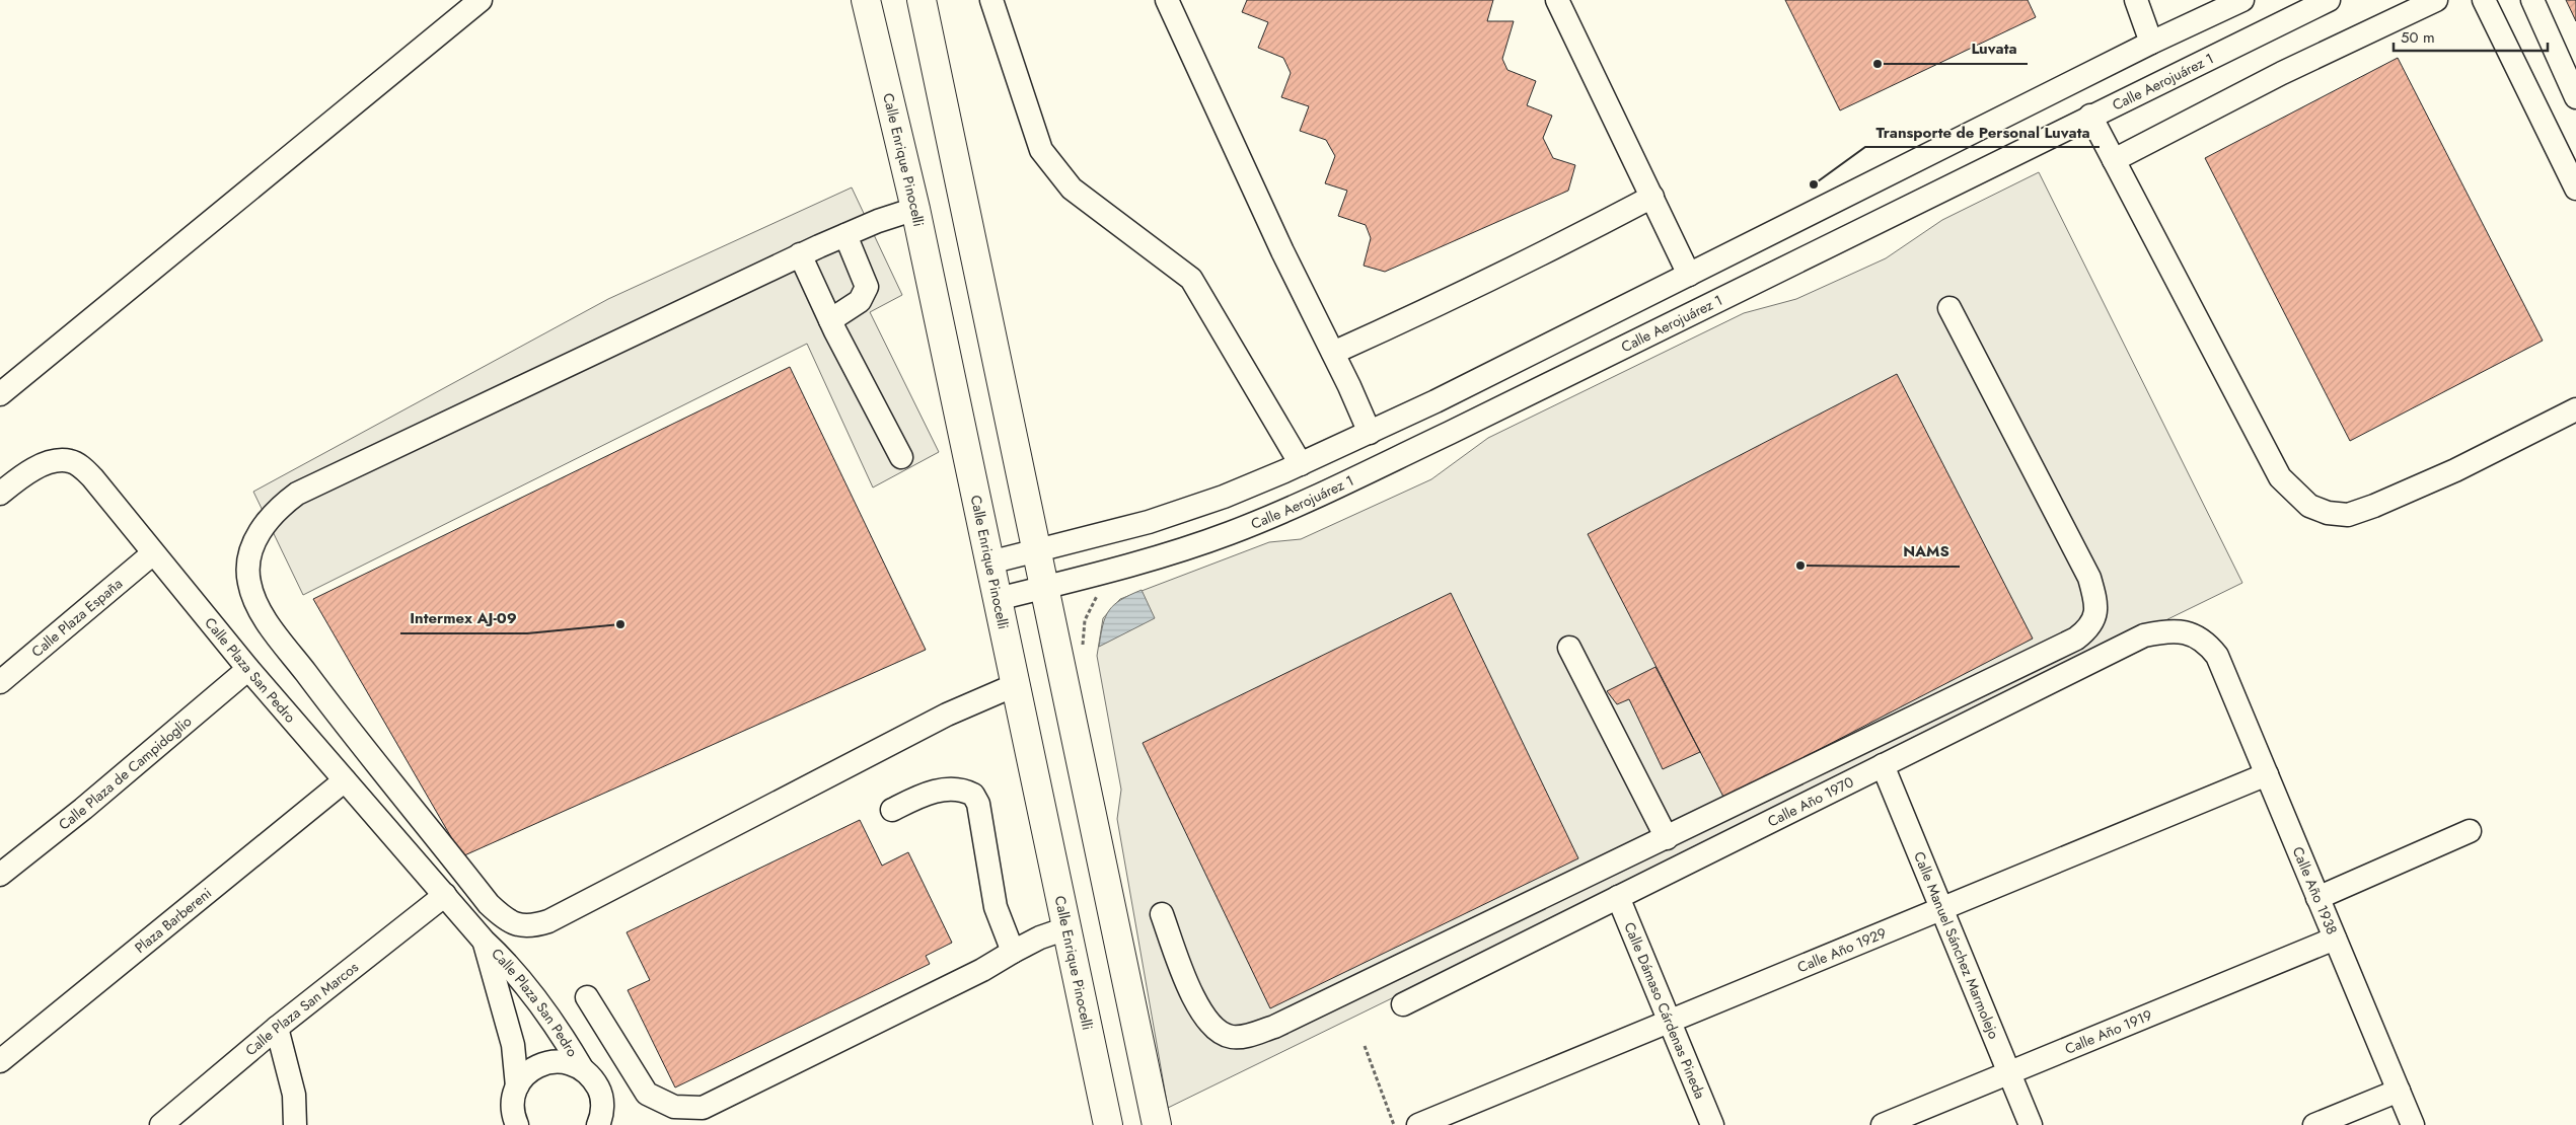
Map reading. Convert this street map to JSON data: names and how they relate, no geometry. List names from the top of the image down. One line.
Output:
{"streets":{"main road":["Calle Enrique Pinocelli"],"street":["Calle Aerojuárez 1","Calle Plaza España","Calle Plaza San Pedro","Calle Plaza de Campidoglio","Calle Año 1970","Calle Año 1938","Plaza Barbereni","Calle Manuel Sánchez Marmolejo","Calle Año 1929","Calle Plaza San Marcos","Calle Dámaso Cárdenas Pineda","Calle Año 1919"]},"crossings":[["Calle Aerojuárez 1","Calle Enrique Pinocelli"],["Calle Plaza España","Calle Plaza San Pedro"],["Calle Plaza San Pedro","Calle Plaza de Campidoglio"],["Calle Plaza San Pedro","Plaza Barbereni"],["Calle Plaza San Pedro","Calle Plaza San Marcos"],["Calle Año 1970","Calle Año 1938"],["Calle Año 1970","Calle Manuel Sánchez Marmolejo"],["Calle Año 1970","Calle Dámaso Cárdenas Pineda"],["Calle Año 1938","Calle Año 1929"],["Calle Año 1938","Calle Año 1919"],["Calle Manuel Sánchez Marmolejo","Calle Año 1929"],["Calle Manuel Sánchez Marmolejo","Calle Año 1919"],["Calle Año 1929","Calle Dámaso Cárdenas Pineda"]],"places":["Luvata","Transporte de Personal Luvata","NAMS","Intermex AJ-09"],"scale_bar":"50 m"}
